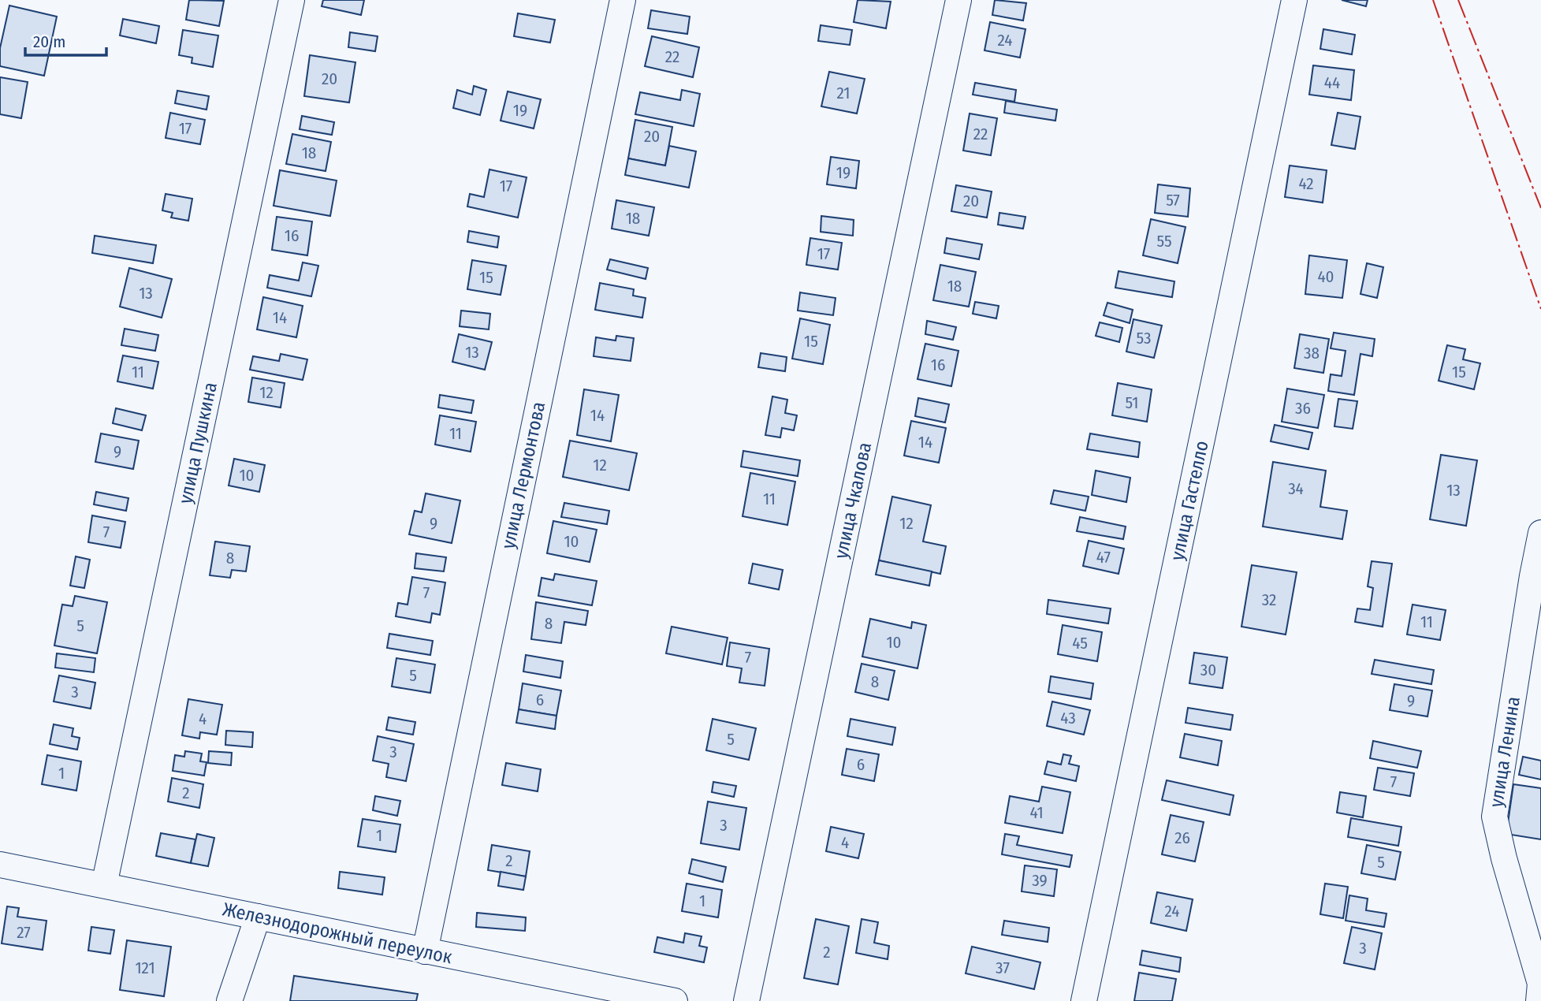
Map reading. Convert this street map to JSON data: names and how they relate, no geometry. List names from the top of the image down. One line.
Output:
{"streets":{"street":["улица Пушкина","улица Лермонтова","улица Чкалова","улица Гастелло","улица Ленина","Железнодорожный переулок"]},"crossings":[["улица Пушкина","Железнодорожный переулок"],["улица Лермонтова","Железнодорожный переулок"]],"house_numbers":["24","22","20","44","21","19","17","22","20","18","19","42","17","57","20","18","16","55","17","40","15","18","13","14","53","15","13","38","16","11","15","12","51","36","14","11","14","9","12","10","34","13","11","9","12","7","10","47","8","7","32","11","8","5","10","45","7","30","5","8","3","6","9","43","4","5","3","6","1","7","2","41","3","1","26","4","2","5","39","1","24","27","3","2","121","37"],"scale_bar":"20 m"}
